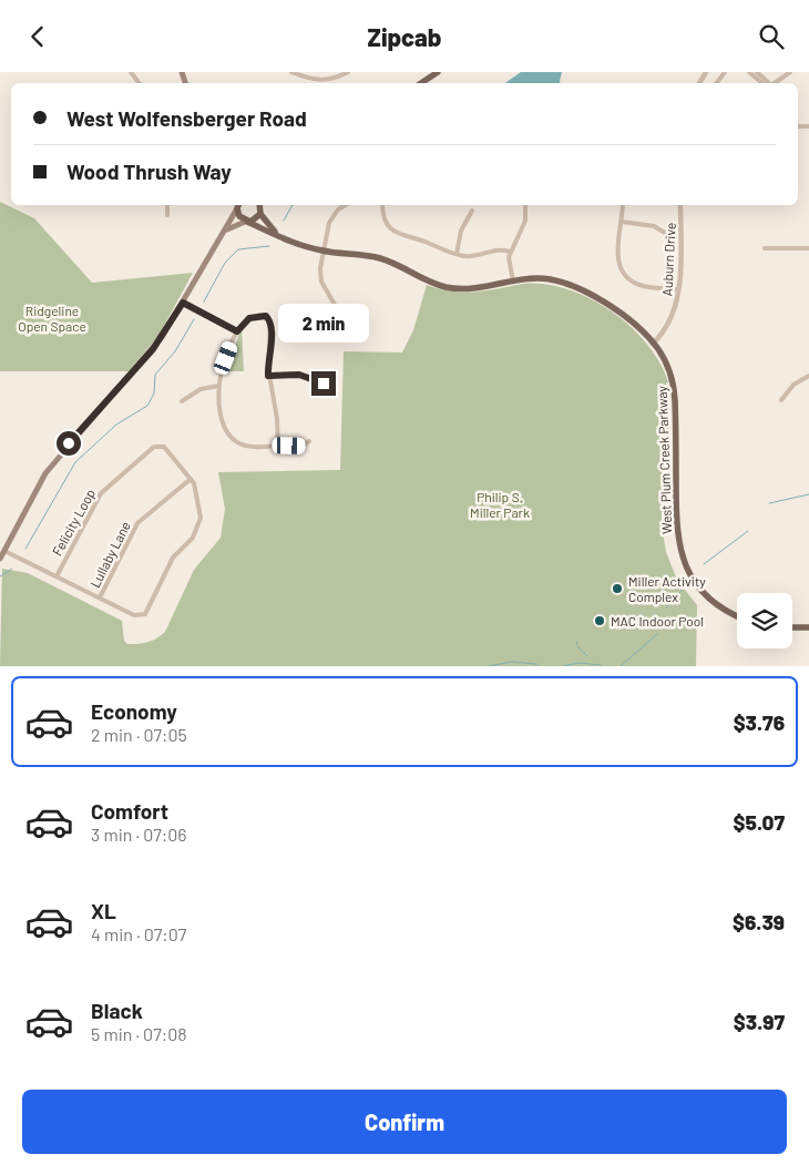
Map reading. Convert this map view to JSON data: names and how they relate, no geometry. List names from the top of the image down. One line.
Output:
{"streets":{"main road":["West Plum Creek Parkway"],"street":["Auburn Drive","Felicity Loop","Lullaby Lane"]},"crossings":[["Auburn Drive","West Plum Creek Parkway"],["Felicity Loop","Lullaby Lane"]],"parks":["Ridgeline Open Space","Philip S. Miller Park"],"places":["Miller Activity Complex","MAC Indoor Pool"],"page":{"header":"Zipcab","banner":["West Wolfensberger Road","Wood Thrush Way"],"bubble":"2 min","list":[{"name":"Economy","note":"2 min · 07:05","value":"$3.76"},{"name":"Comfort","note":"3 min · 07:06","value":"$5.07"},{"name":"XL","note":"4 min · 07:07","value":"$6.39"},{"name":"Black","note":"5 min · 07:08","value":"$3.97"}],"buttons":"Confirm"}}
